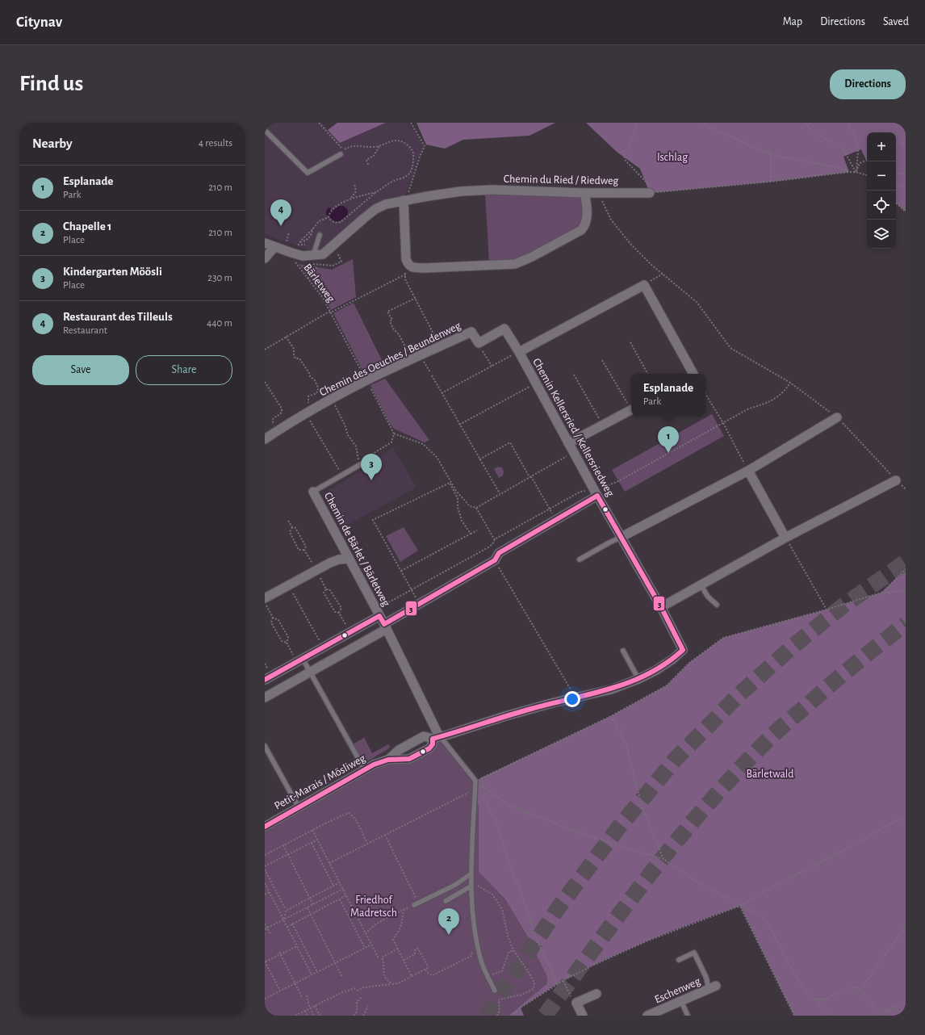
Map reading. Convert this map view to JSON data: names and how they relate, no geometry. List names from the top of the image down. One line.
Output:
{"streets":{"street":["Chemin du Ried / Riedweg","Chemin des Oeuches / Beundenweg","Chemin Kellersried / Kellersriedweg","Chemin de Bärlet / Bärletweg","Petit-Marais / Mösliweg","Eschenweg"],"path":["Bärletweg"]},"crossings":[["Chemin des Oeuches / Beundenweg","Chemin Kellersried / Kellersriedweg"],["Chemin de Bärlet / Bärletweg","Petit-Marais / Mösliweg"]],"parks":["Ischlag","Bärletwald","Friedhof Madretsch"],"lines":["transit line 3"],"page":{"header":"Citynav","nav":["Map","Directions","Saved"],"buttons":["Directions",["Save","Share"]],"title":"Find us","heading":["Nearby","4 results"],"map_buttons":["+","−"],"list":[{"mark":"1","name":"Esplanade","note":"Park","value":"210 m"},{"mark":"2","name":"Chapelle 1","note":"Place","value":"210 m"},{"mark":"3","name":"Kindergarten Möösli","note":"Place","value":"230 m"},{"mark":"4","name":"Restaurant des Tilleuls","note":"Restaurant","value":"440 m"}],"pins":["4","1","3","2"],"popup":["Esplanade","Park"]}}
